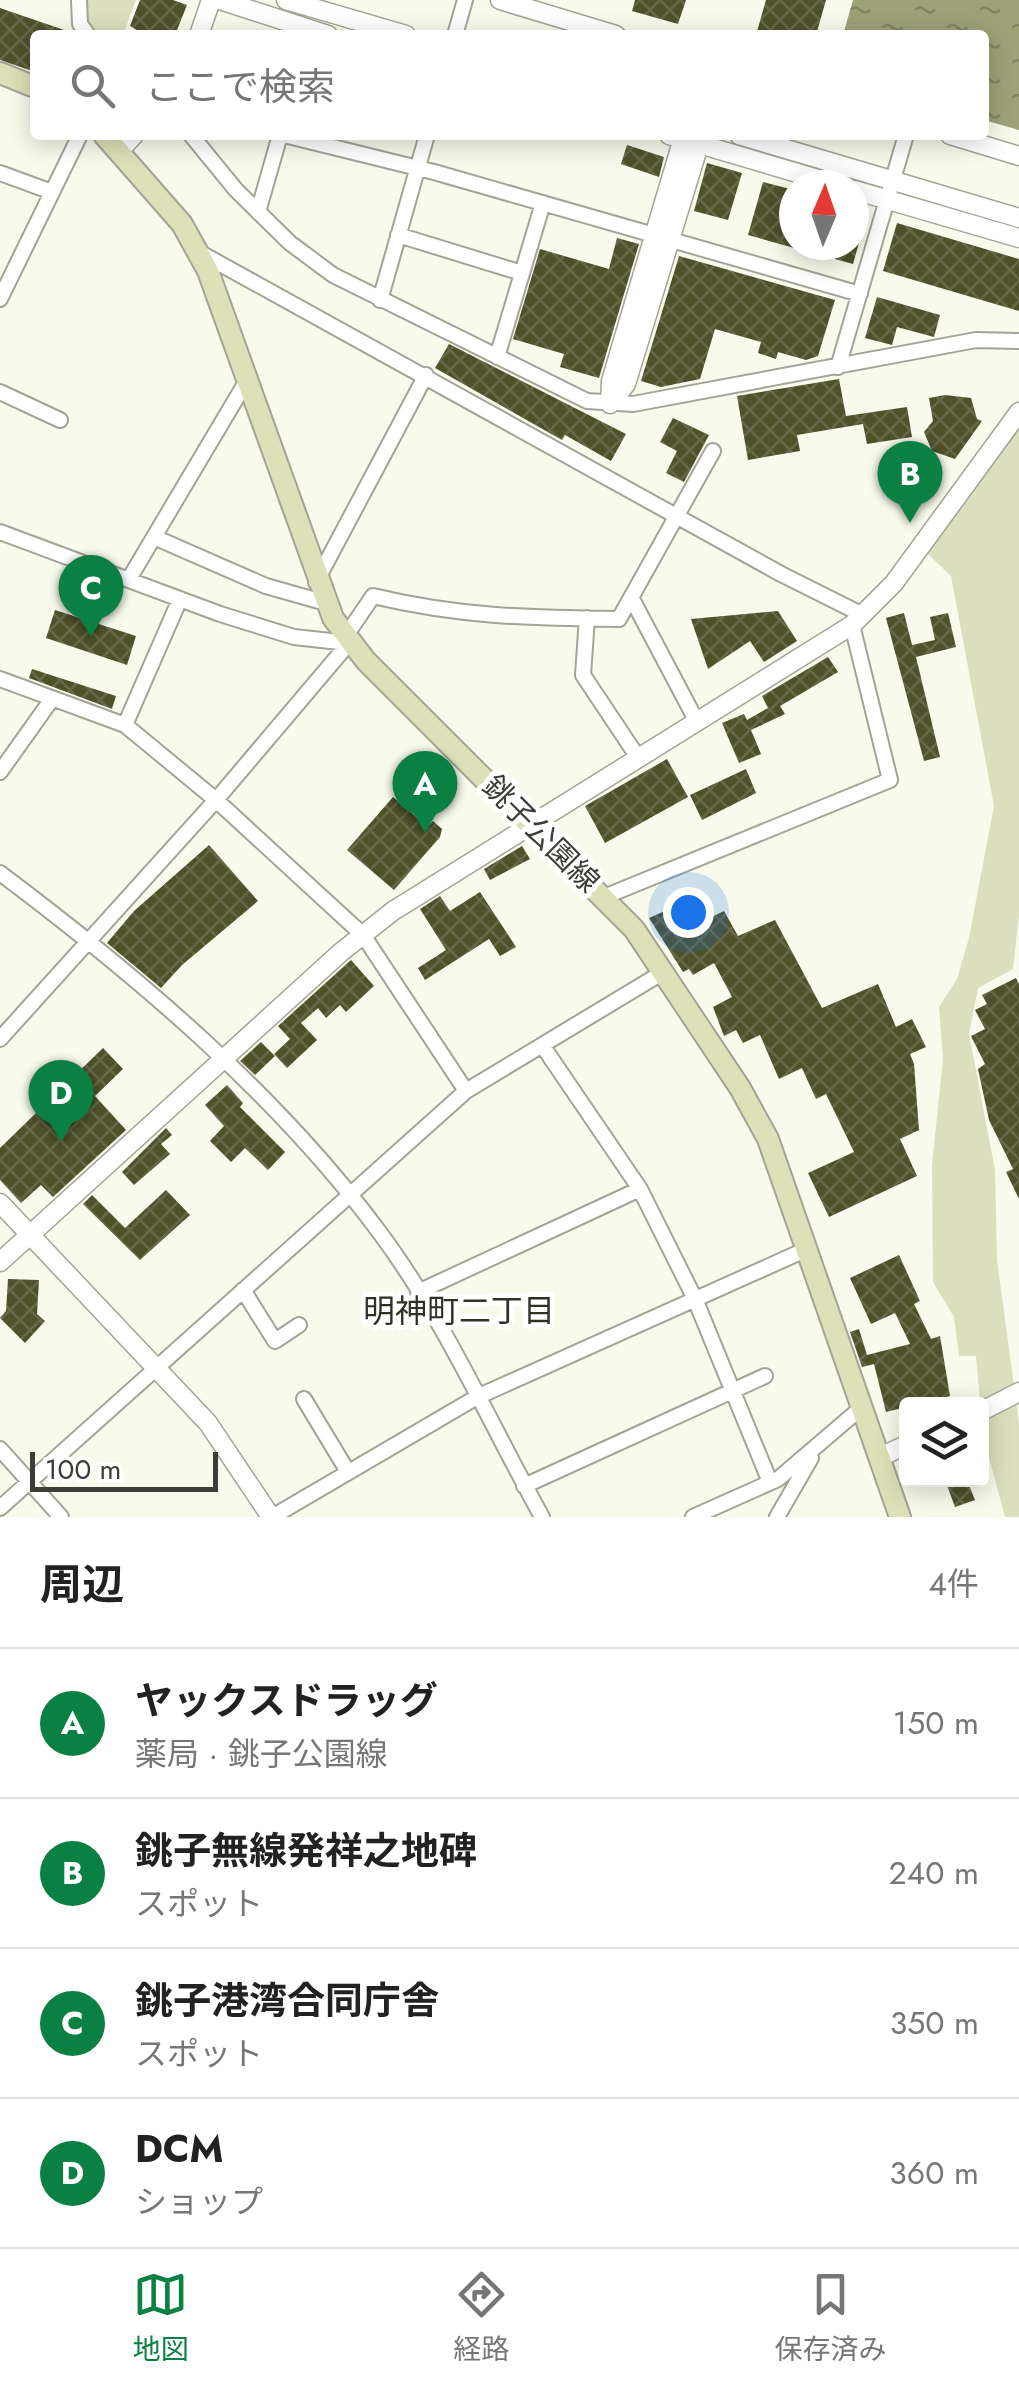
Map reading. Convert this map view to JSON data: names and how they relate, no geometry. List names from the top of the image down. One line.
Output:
{"streets":{"main road":["銚子公園線"]},"districts":["明神町二丁目"],"scale_bar":"100 m","north":"top","page":{"search":"ここで検索","pins":["B","C","A","D"],"scale":"100 m","heading":["周辺","4件"],"list":[{"mark":"A","name":"ヤックスドラッグ","note":"薬局 · 銚子公園線","value":"150 m"},{"mark":"B","name":"銚子無線発祥之地碑","note":"スポット","value":"240 m"},{"mark":"C","name":"銚子港湾合同庁舎","note":"スポット","value":"350 m"},{"mark":"D","name":"DCM","note":"ショップ","value":"360 m"}],"nav":["地図","経路","保存済み"]}}
